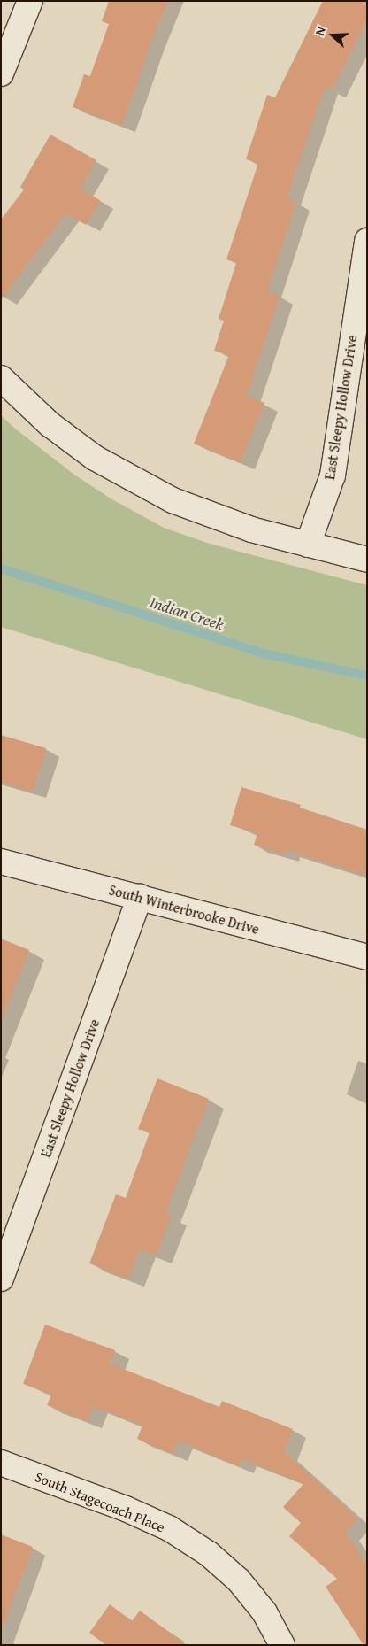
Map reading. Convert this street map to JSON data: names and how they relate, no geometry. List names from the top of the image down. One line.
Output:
{"streets":{"street":["East Sleepy Hollow Drive","South Winterbrooke Drive","South Stagecoach Place"]},"crossings":[["East Sleepy Hollow Drive","South Winterbrooke Drive"]],"water":["Indian Creek"],"north":"left"}
